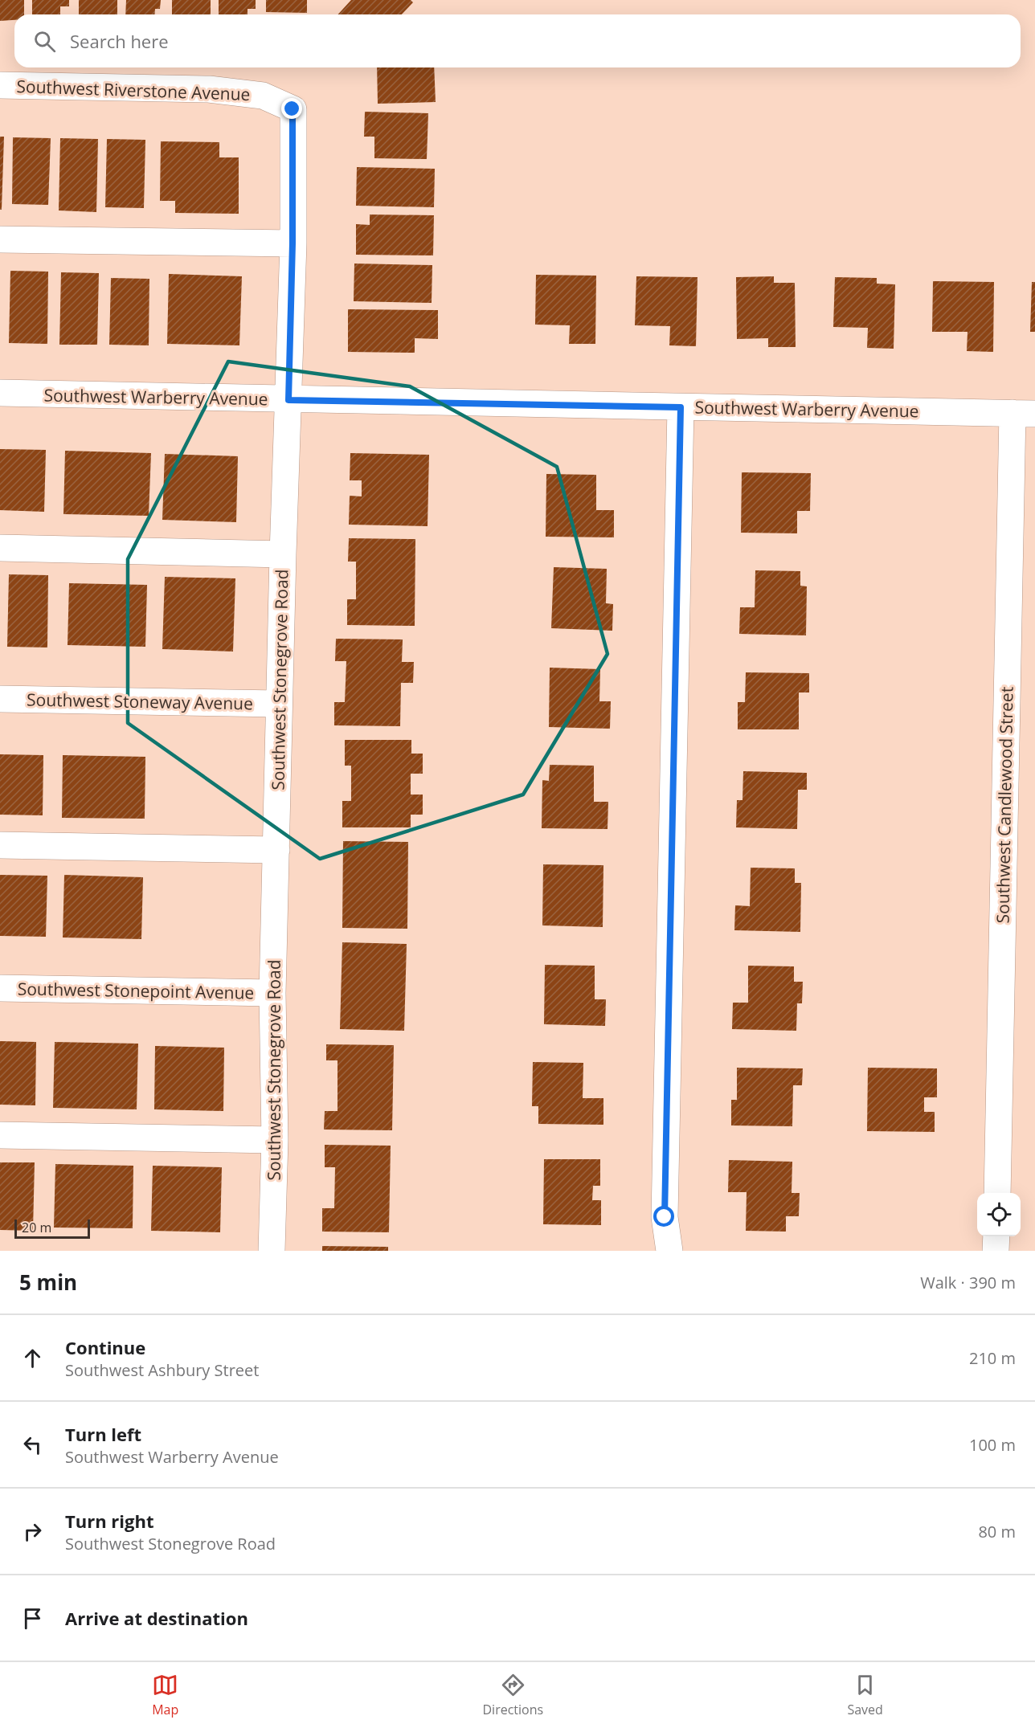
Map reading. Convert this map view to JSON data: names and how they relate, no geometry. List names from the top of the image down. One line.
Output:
{"streets":{"street":["Southwest Riverstone Avenue","Southwest Warberry Avenue","Southwest Stonegrove Road","Southwest Stoneway Avenue","Southwest Candlewood Street","Southwest Stonepoint Avenue"]},"crossings":[["Southwest Riverstone Avenue","Southwest Stonegrove Road"],["Southwest Warberry Avenue","Southwest Stonegrove Road"],["Southwest Warberry Avenue","Southwest Candlewood Street"],["Southwest Stonegrove Road","Southwest Stoneway Avenue"],["Southwest Stonegrove Road","Southwest Stonepoint Avenue"]],"scale_bar":"20 m","page":{"search":"Search here","scale":"20 m","heading":["5 min","Walk · 390 m"],"list":[["Continue","Southwest Ashbury Street","210 m"],["Turn left","Southwest Warberry Avenue","100 m"],["Turn right","Southwest Stonegrove Road","80 m"],"Arrive at destination"],"nav":["Map","Directions","Saved"]}}
